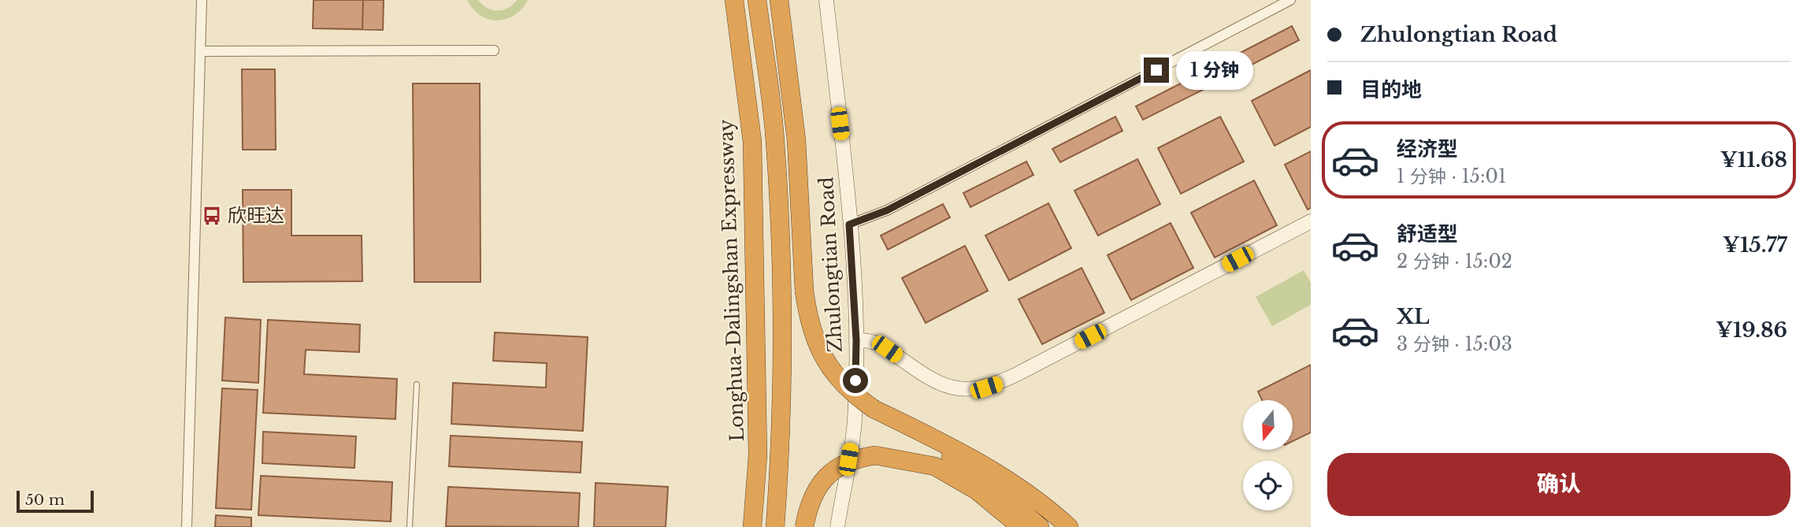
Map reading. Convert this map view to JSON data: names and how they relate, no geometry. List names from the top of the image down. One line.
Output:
{"streets":{"highway":["Longhua-Dalingshan Expressway"],"street":["Zhulongtian Road"]},"places":{"bus stop":["欣旺达"]},"scale_bar":"50 m","north":"bottom","page":{"banner":["Zhulongtian Road","目的地"],"bubble":"1 分钟","list":[{"name":"经济型","note":"1 分钟 · 15:01","value":"¥11.68"},{"name":"舒适型","note":"2 分钟 · 15:02","value":"¥15.77"},{"name":"XL","note":"3 分钟 · 15:03","value":"¥19.86"}],"buttons":"确认","scale":"50 m"}}
